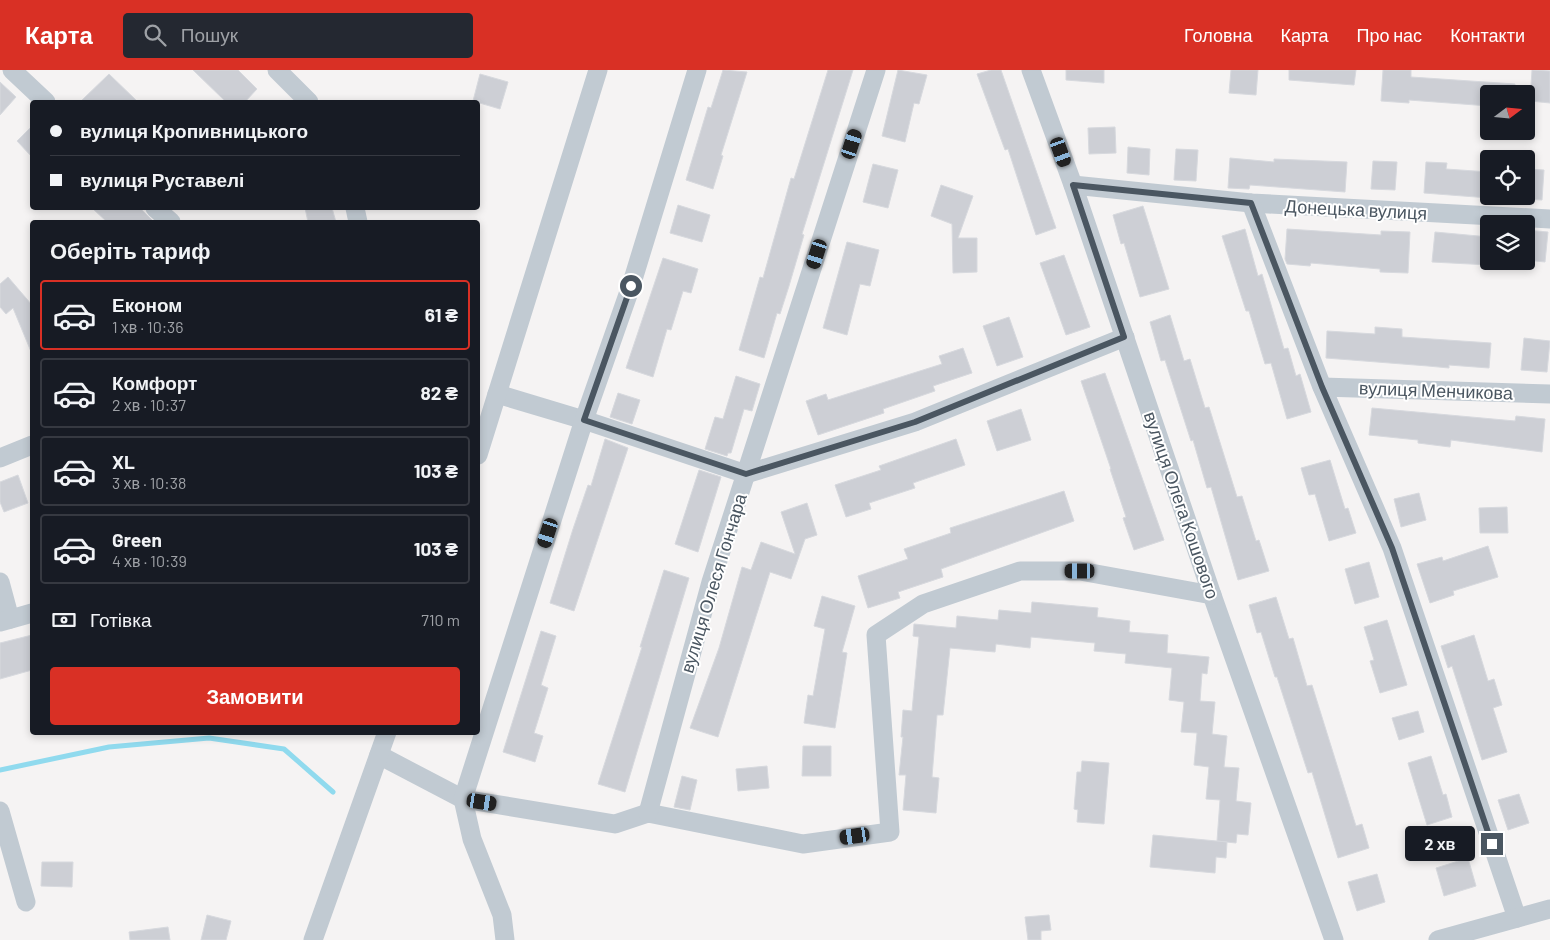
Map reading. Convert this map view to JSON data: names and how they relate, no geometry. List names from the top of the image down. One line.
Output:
{"streets":{"street":["Донецька вулиця","вулиця Менчикова","вулиця Олега Кошового","вулиця Олеся Гончара"]},"crossings":[["Донецька вулиця","вулиця Олега Кошового"]],"north":"right","page":{"header":"Карта","search":"Пошук","nav":["Головна","Карта","Про нас","Контакти"],"banner":["вулиця Кропивницького","вулиця Руставелі"],"heading":"Оберіть тариф","list":[{"name":"Економ","note":"1 хв · 10:36","value":"61 ₴"},{"name":"Комфорт","note":"2 хв · 10:37","value":"82 ₴"},{"name":"XL","note":"3 хв · 10:38","value":"103 ₴"},{"name":"Green","note":"4 хв · 10:39","value":"103 ₴"}],"pay":["Готівка","710 m"],"buttons":"Замовити","bubble":"2 хв"}}
